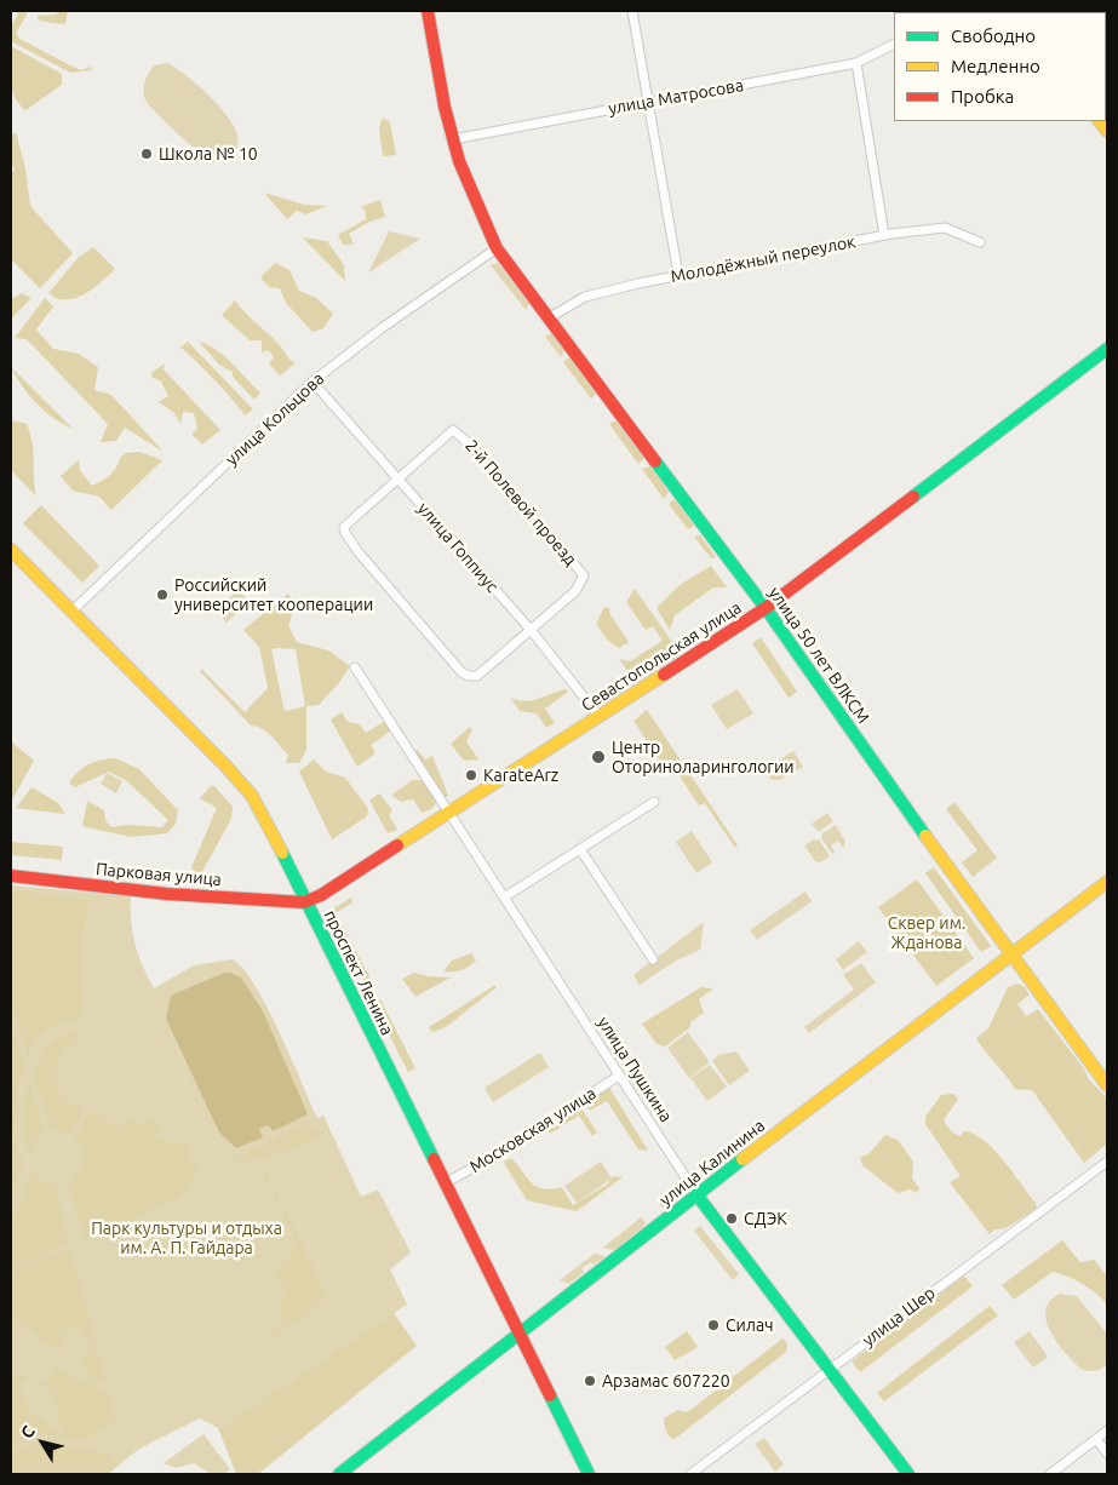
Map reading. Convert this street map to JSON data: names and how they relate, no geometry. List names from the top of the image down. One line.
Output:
{"streets":{"street":["улица Матросова","Молодёжный переулок","улица Кольцова","2-й Полевой проезд","улица Гоппиус","улица 50 лет ВЛКСМ","Севастопольская улица","Парковая улица","проспект Ленина","улица Пушкина","Московская улица","улица Калинина","улица Шер"]},"crossings":[["улица Матросова","улица 50 лет ВЛКСМ"],["Молодёжный переулок","улица 50 лет ВЛКСМ"],["улица Кольцова","улица Гоппиус"],["улица Кольцова","улица 50 лет ВЛКСМ"],["улица Кольцова","проспект Ленина"],["2-й Полевой проезд","улица Гоппиус"],["улица Гоппиус","Севастопольская улица"],["улица 50 лет ВЛКСМ","Севастопольская улица"],["улица 50 лет ВЛКСМ","улица Калинина"],["Севастопольская улица","Парковая улица"],["Севастопольская улица","проспект Ленина"],["Севастопольская улица","улица Пушкина"],["Парковая улица","проспект Ленина"],["проспект Ленина","Московская улица"],["проспект Ленина","улица Калинина"],["улица Пушкина","Московская улица"],["улица Пушкина","улица Калинина"],["улица Пушкина","улица Шер"]],"parks":["Сквер им. Жданова","Парк культуры и отдыха им. А. П. Гайдара"],"places":["Школа № 10","Российский университет кооперации","Центр Оториноларингологии","KarateArz","СДЭК","Силач","Арзамас 607220"],"legend":["Свободно","Медленно","Пробка"],"north":"top left"}
